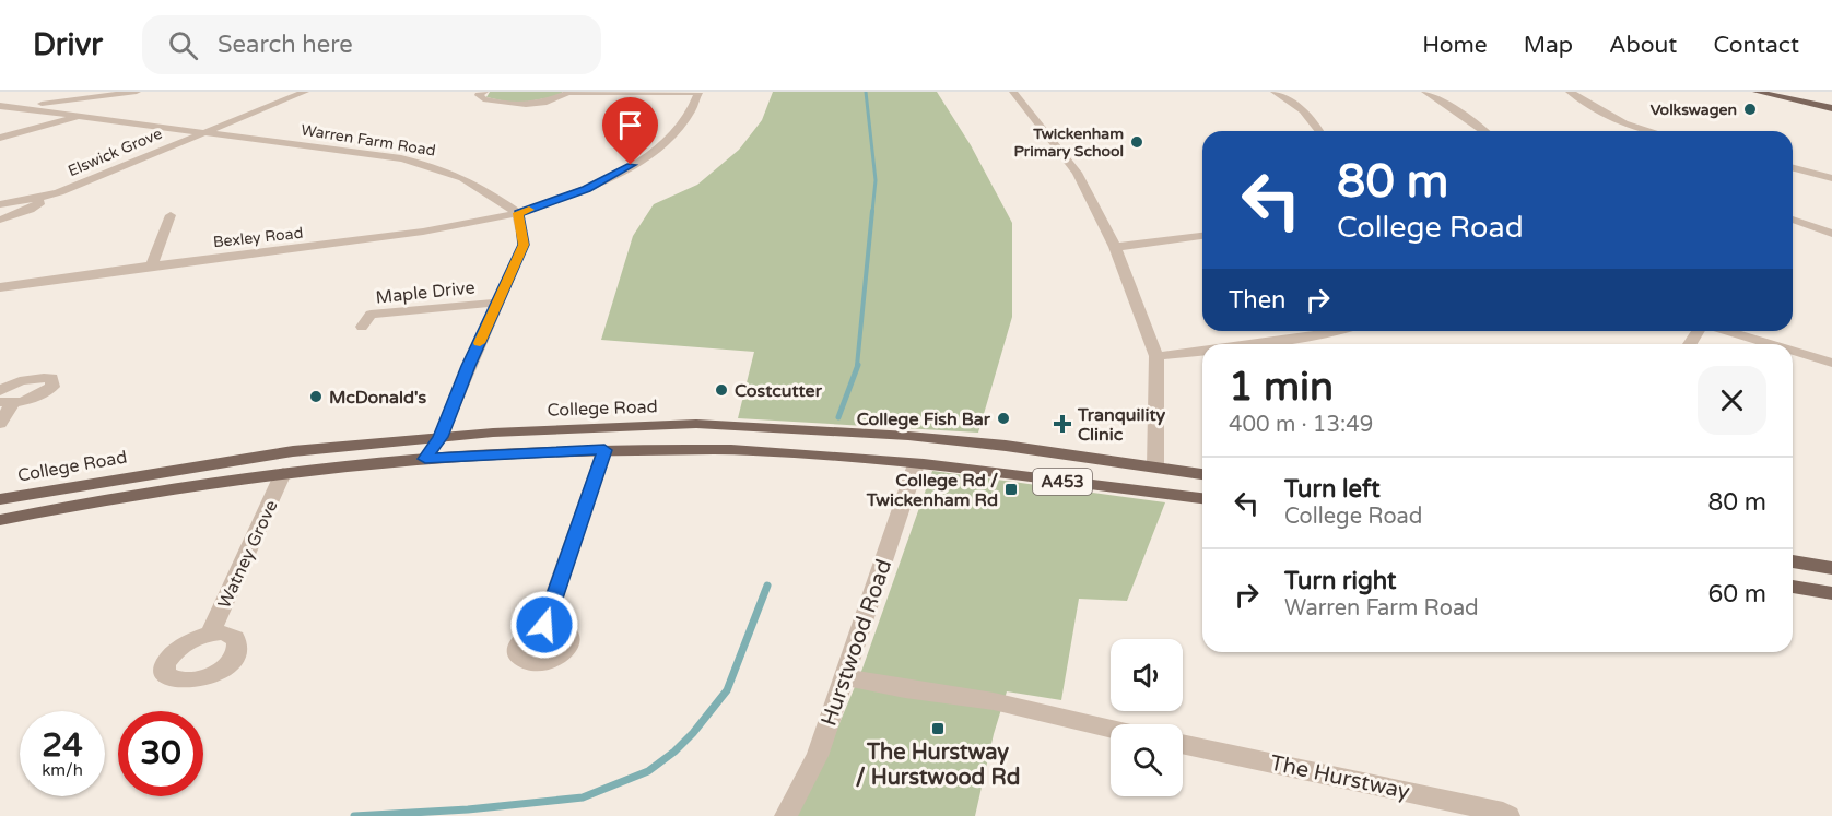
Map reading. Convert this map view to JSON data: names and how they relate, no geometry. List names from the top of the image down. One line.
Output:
{"streets":{"main road":["College Road","A453"],"street":["Warren Farm Road","Elswick Grove","Bexley Road","Maple Drive","Watney Grove","Hurstwood Road","The Hurstway"]},"crossings":[["Warren Farm Road","Elswick Grove"],["Warren Farm Road","Bexley Road"],["A453","Watney Grove"],["A453","Hurstwood Road"]],"places":{"other":["Volkswagen","Twickenham Primary School","Costcutter","McDonald's","College Fish Bar"],"health":["Tranquility Clinic"],"transit":["College Rd / Twickenham Rd","The Hurstway / Hurstwood Rd"]},"page":{"header":"Drivr","search":"Search here","nav":["Home","Map","About","Contact"],"turn":["80 m","College Road"],"then":"Then","heading":["1 min","400 m · 13:49"],"list":[{"name":"Turn left","note":"College Road","value":"80 m"},{"name":"Turn right","note":"Warren Farm Road","value":"60 m"}],"speed":"24 km/h","limit":"30"}}
